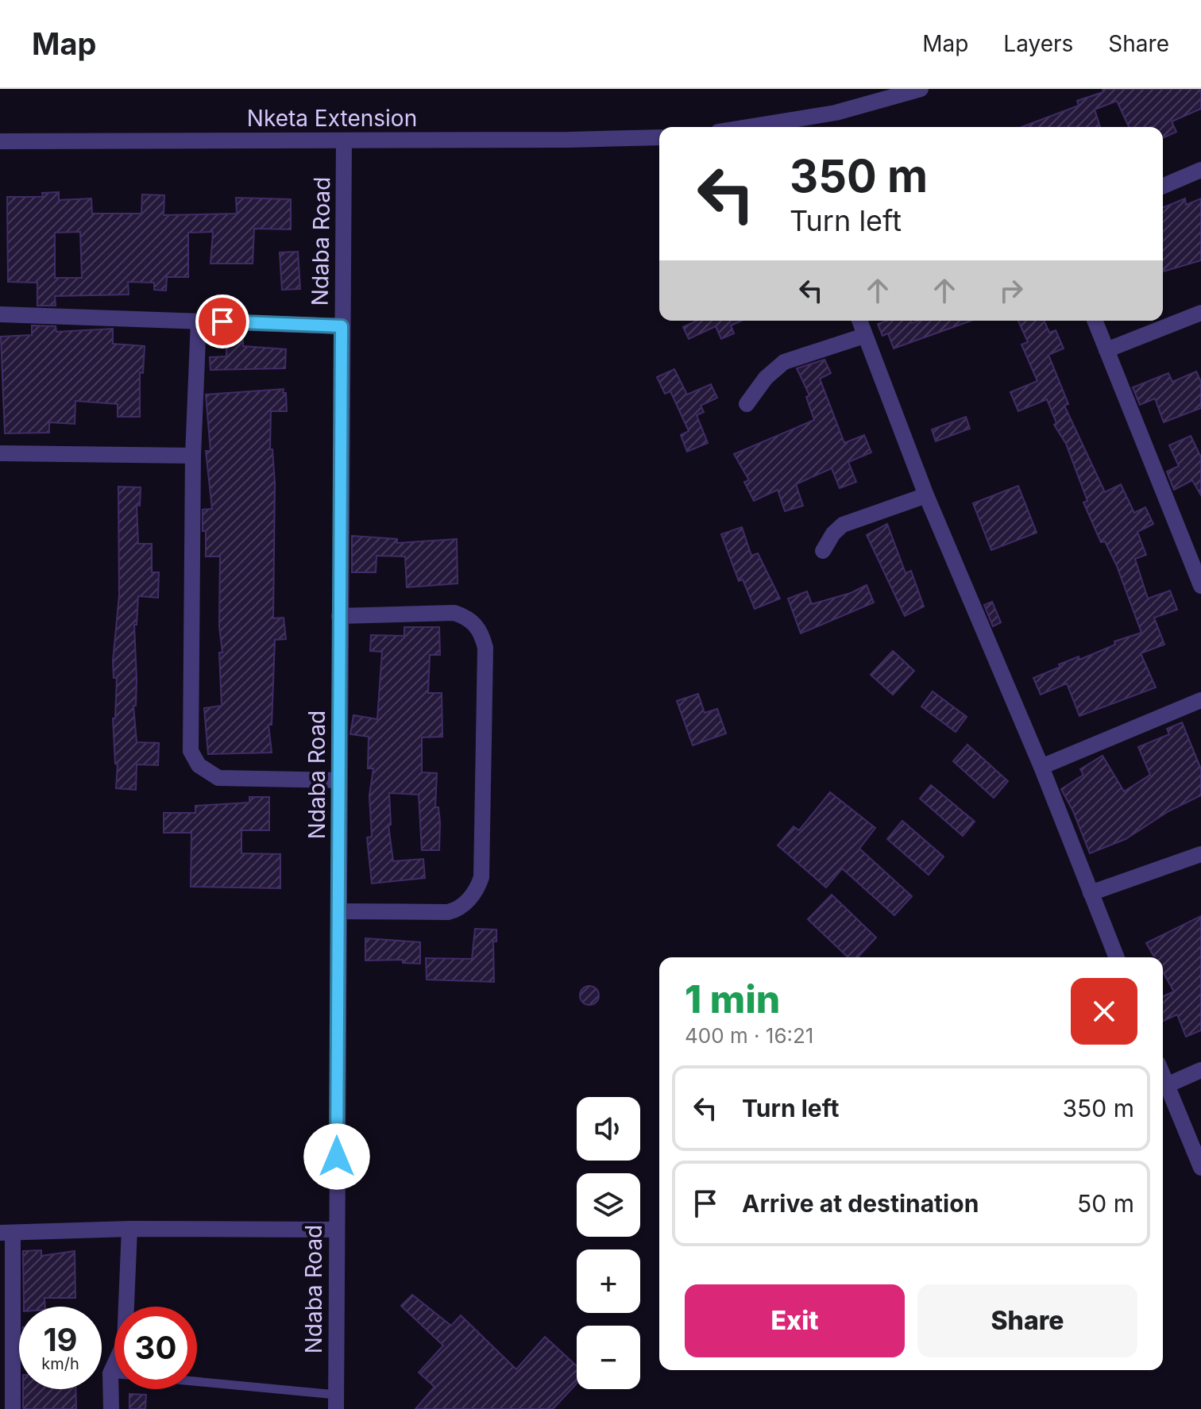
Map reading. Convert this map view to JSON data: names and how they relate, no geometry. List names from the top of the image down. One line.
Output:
{"streets":{"street":["Nketa Extension","Ndaba Road"]},"crossings":[["Nketa Extension","Ndaba Road"]],"page":{"header":"Map","nav":["Map","Layers","Share"],"turn":["350 m","Turn left"],"heading":["1 min","400 m · 16:21"],"list":[{"name":"Turn left","value":"350 m"},{"name":"Arrive at destination","value":"50 m"}],"map_buttons":["+","−"],"buttons":["Exit","Share"],"speed":"19 km/h","limit":"30"}}
